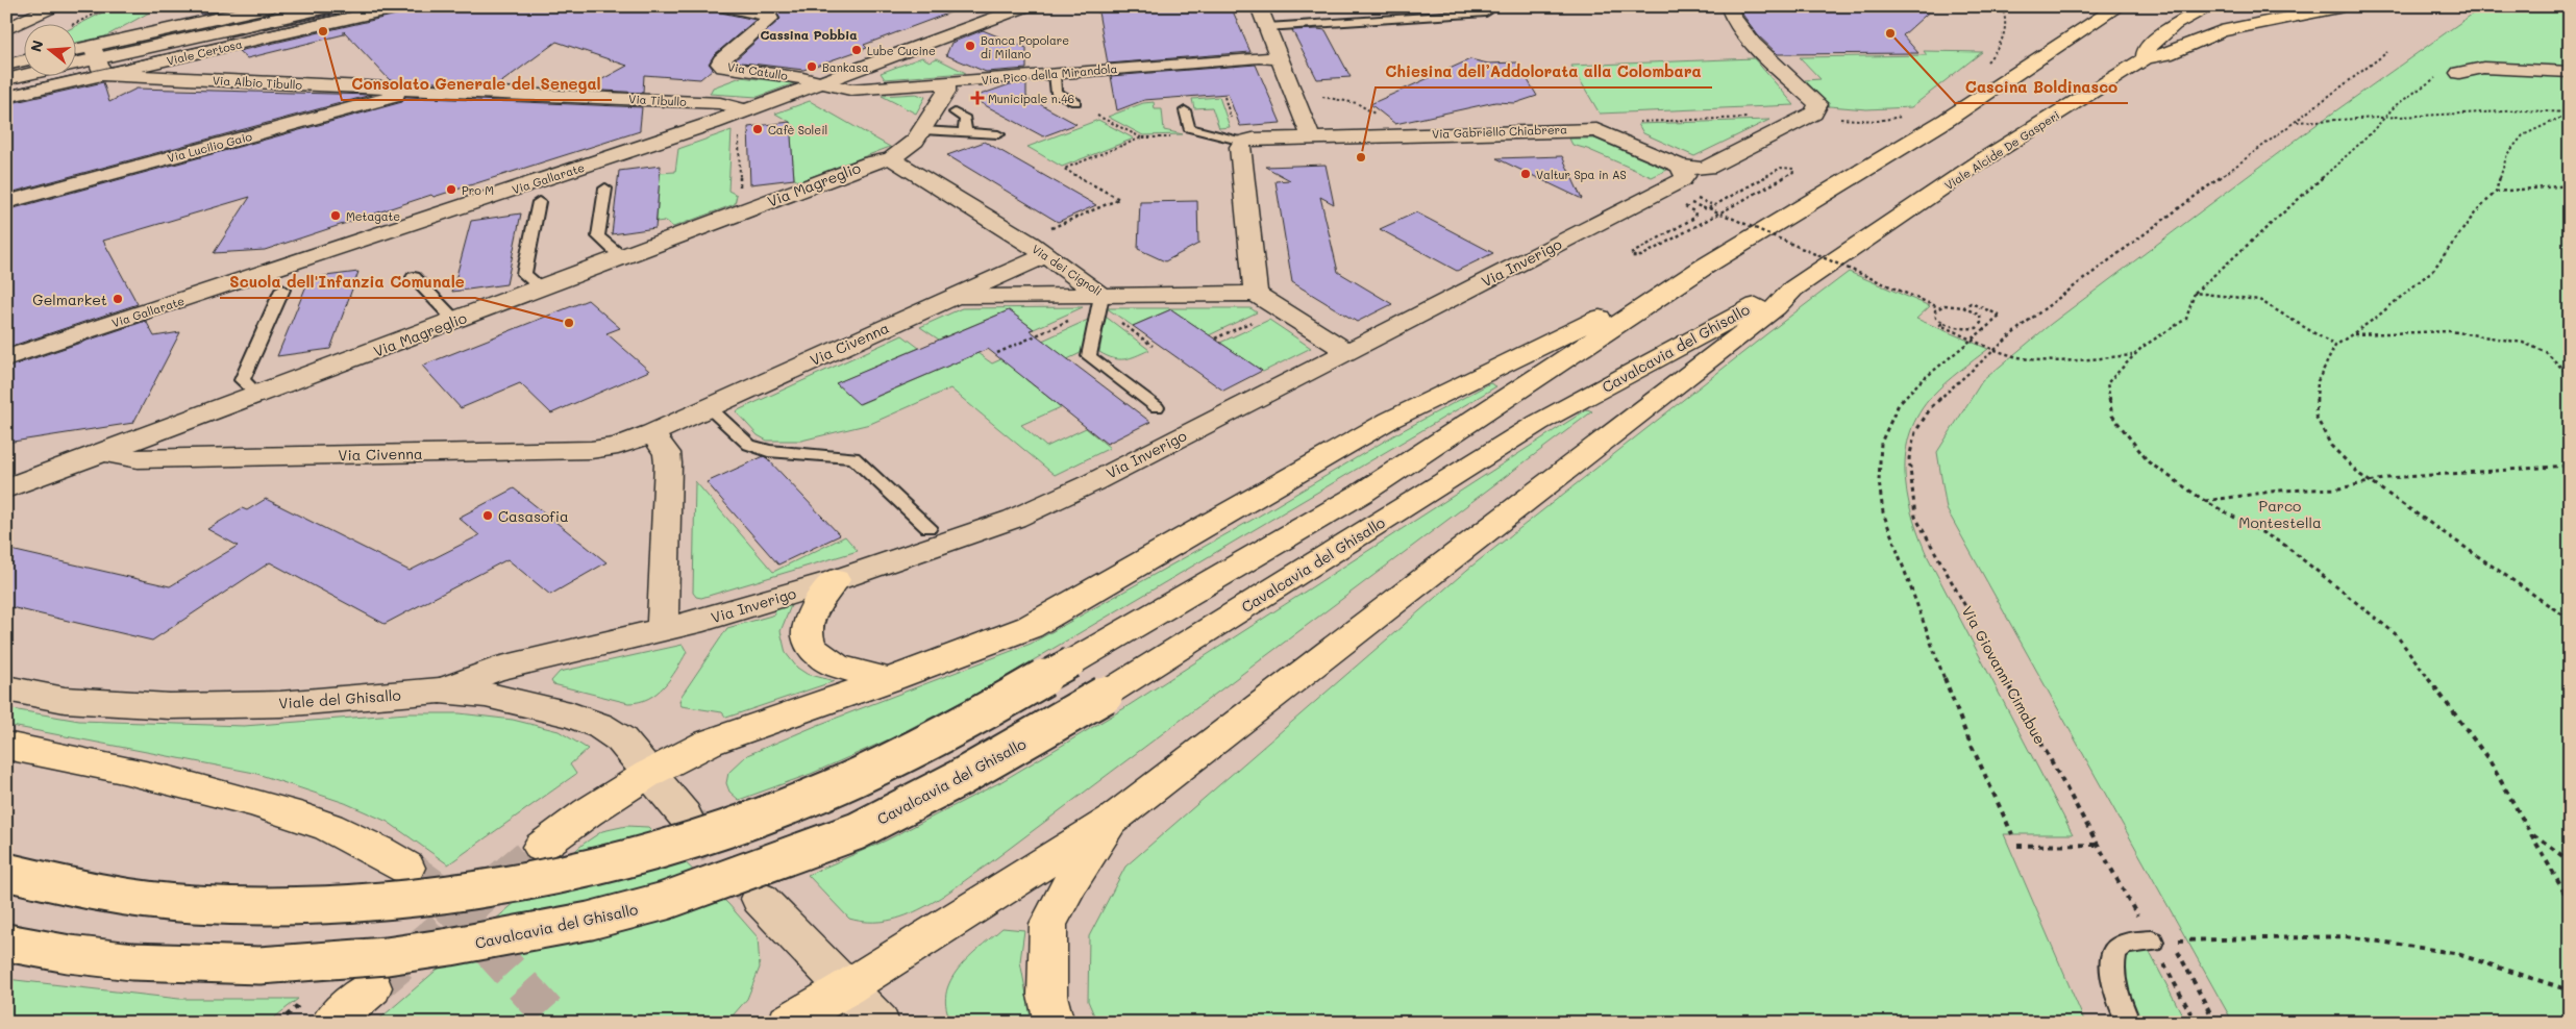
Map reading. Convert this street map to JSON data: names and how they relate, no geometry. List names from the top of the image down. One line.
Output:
{"streets":{"main road":["Viale Alcide De Gasperi","Cavalcavia del Ghisallo"],"street":["Viale Certosa","Via Catullo","Via Pico della Mirandola","Via Albio Tibullo","Via Tibullo","Via Gabriello Chiabrera","Via Lucilio Gaio","Via Gallarate","Via Magreglio","Via Inverigo","Via dei Cignoli","Via Civenna","Viale del Ghisallo"],"path":["Via Giovanni Cimabue"]},"crossings":[["Viale Certosa","Via Albio Tibullo"],["Via Catullo","Via Pico della Mirandola"],["Via Catullo","Via Gallarate"],["Via Pico della Mirandola","Via Gallarate"],["Via Albio Tibullo","Via Tibullo"],["Via Albio Tibullo","Via Lucilio Gaio"],["Via Tibullo","Via Lucilio Gaio"],["Via Tibullo","Via Gallarate"],["Via Gabriello Chiabrera","Via Inverigo"],["Viale Alcide De Gasperi","Cavalcavia del Ghisallo"],["Via Magreglio","Via dei Cignoli"],["Via Magreglio","Via Civenna"],["Via Inverigo","Viale del Ghisallo"],["Via dei Cignoli","Via Civenna"]],"districts":["Cassina Pobbia"],"parks":["Parco Montestella"],"places":{"other":["Consolato Generale del Senegal","Cascina Boldinasco","Banca Popolare di Milano","Lube Cucine","Bankasa","Cafè Soleil","Chiesina dell’Addolorata alla Colombara","Valtur Spa in AS","Pro M","Metagate","Gelmarket","Scuola dell'Infanzia Comunale","Casasofia"],"health":["Municipale n.46"]},"north":"left"}
